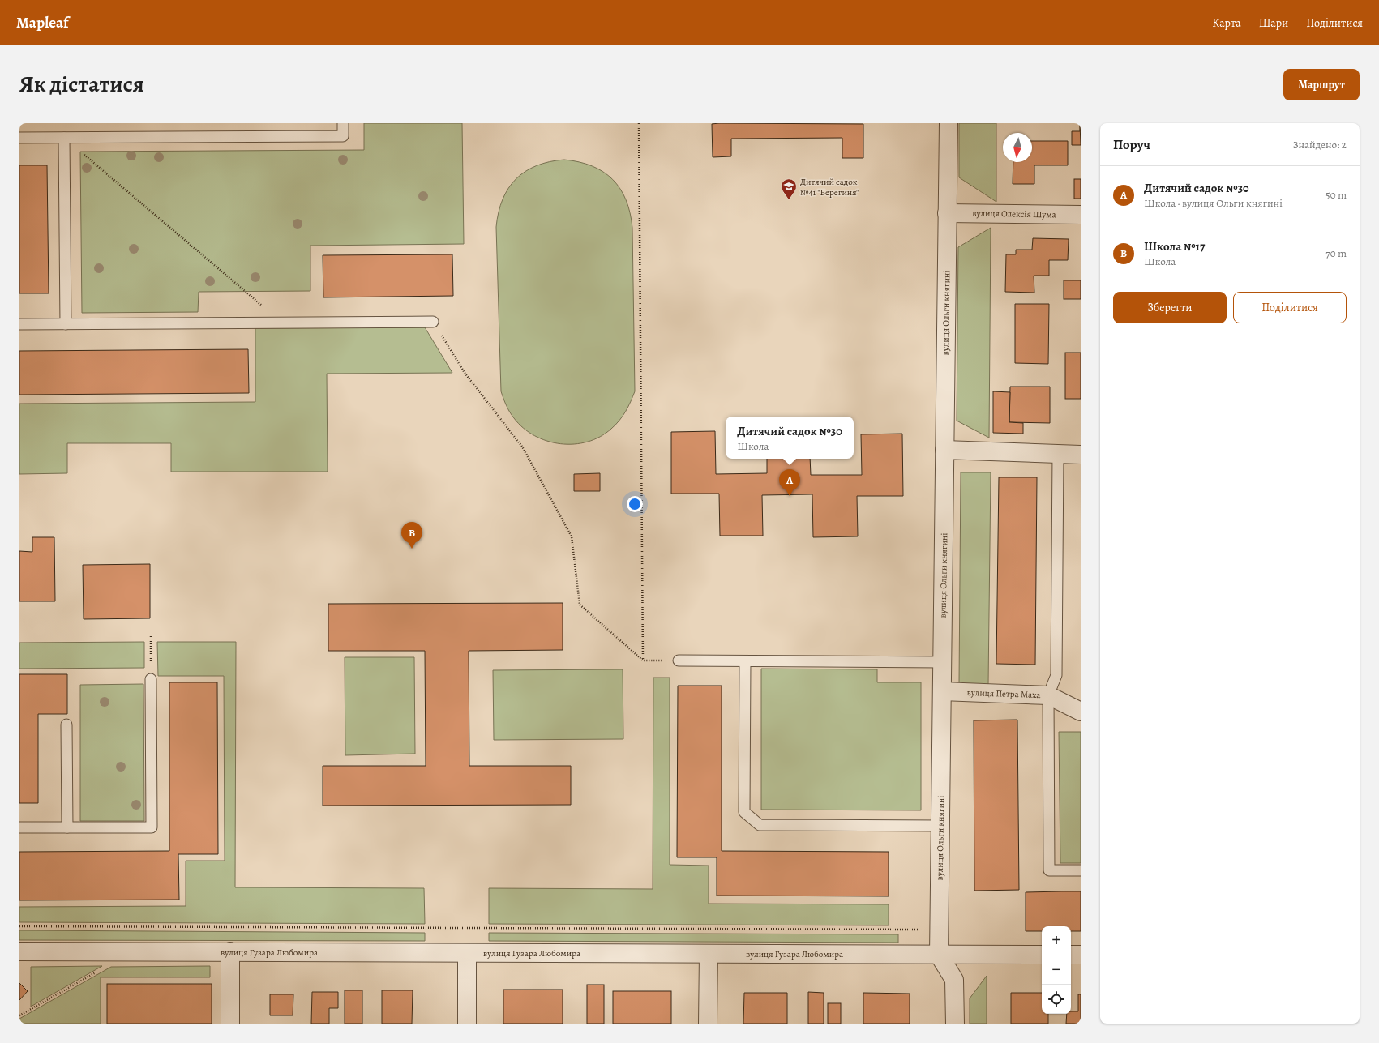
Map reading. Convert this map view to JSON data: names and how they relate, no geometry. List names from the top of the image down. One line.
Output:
{"streets":{"street":["вулиця Олексія Шума","вулиця Ольги княгині","вулиця Петра Маха","вулиця Гузара Любомира"]},"crossings":[["вулиця Олексія Шума","вулиця Ольги княгині"],["вулиця Ольги княгині","вулиця Петра Маха"],["вулиця Ольги княгині","вулиця Гузара Любомира"]],"places":{"school or university":["Дитячий садок №41 \"Берегиня\""]},"north":"bottom","page":{"header":"Mapleaf","nav":["Карта","Шари","Поділитися"],"title":"Як дістатися","buttons":["Маршрут",["Зберегти","Поділитися"]],"heading":["Поруч","Знайдено: 2"],"list":[{"mark":"A","name":"Дитячий садок №30","note":"Школа · вулиця Ольги княгині","value":"50 m"},{"mark":"B","name":"Школа №17","note":"Школа","value":"70 m"}],"popup":["Дитячий садок №30","Школа"],"pins":["A","B"],"map_buttons":["+","−"]}}
